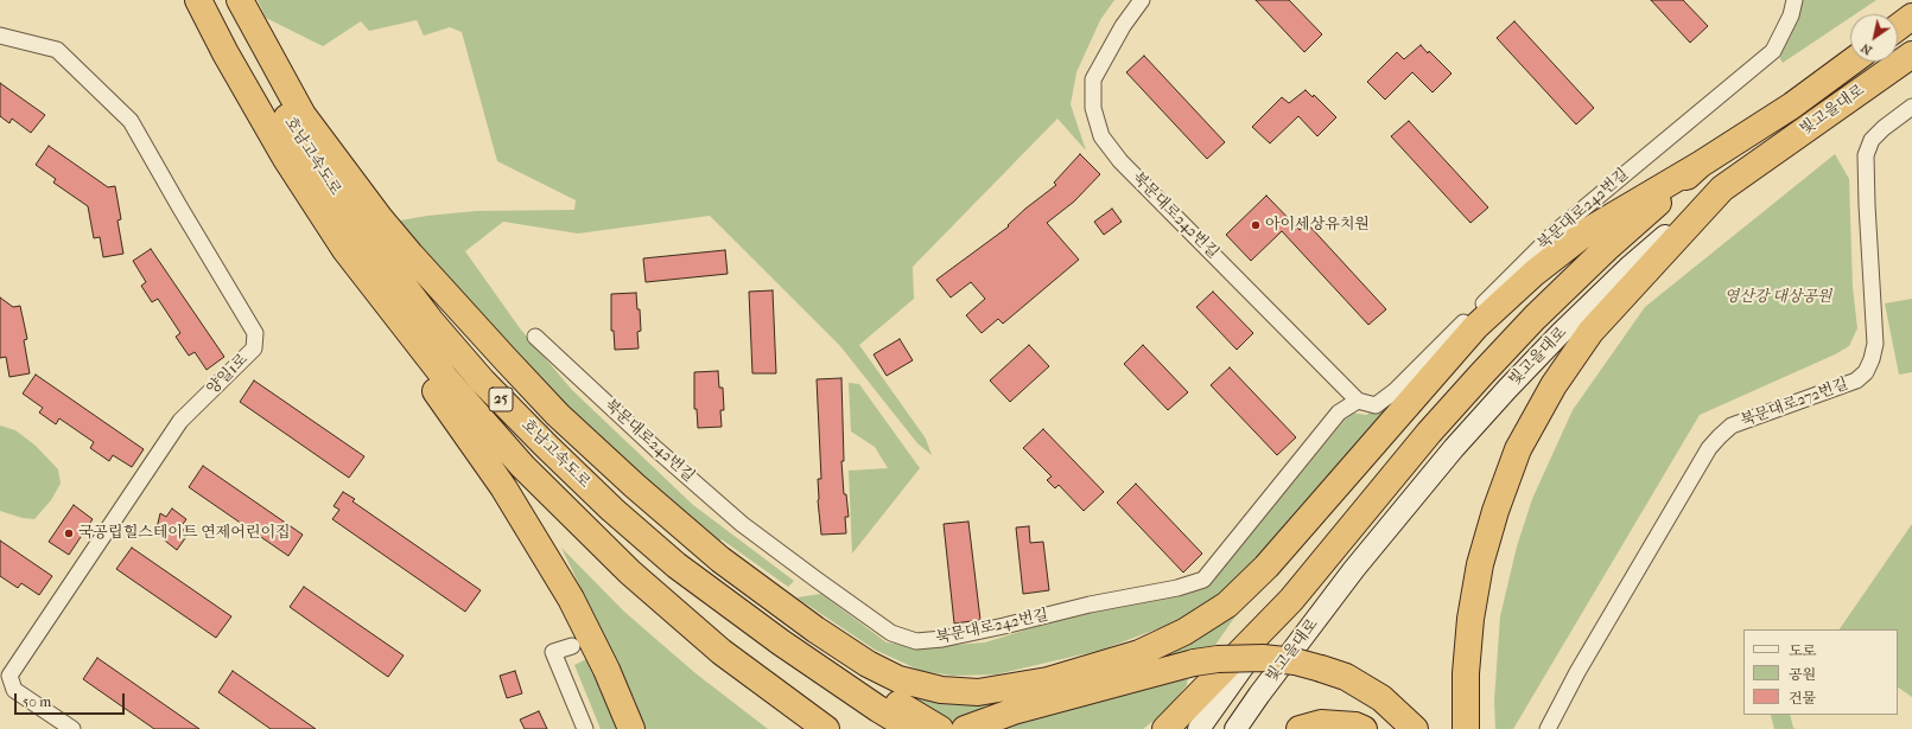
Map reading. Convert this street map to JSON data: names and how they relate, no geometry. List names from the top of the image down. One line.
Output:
{"streets":{"highway":["빛고을대로","호남고속도로","25"],"street":["북문대로242번길","양일1로","북문대로272번길"]},"parks":["영산강 대상공원"],"places":["아이세상유치원","국공립힐스테이트 연제어린이집"],"legend":["도로","공원","건물"],"scale_bar":"50 m","north":"bottom left"}
